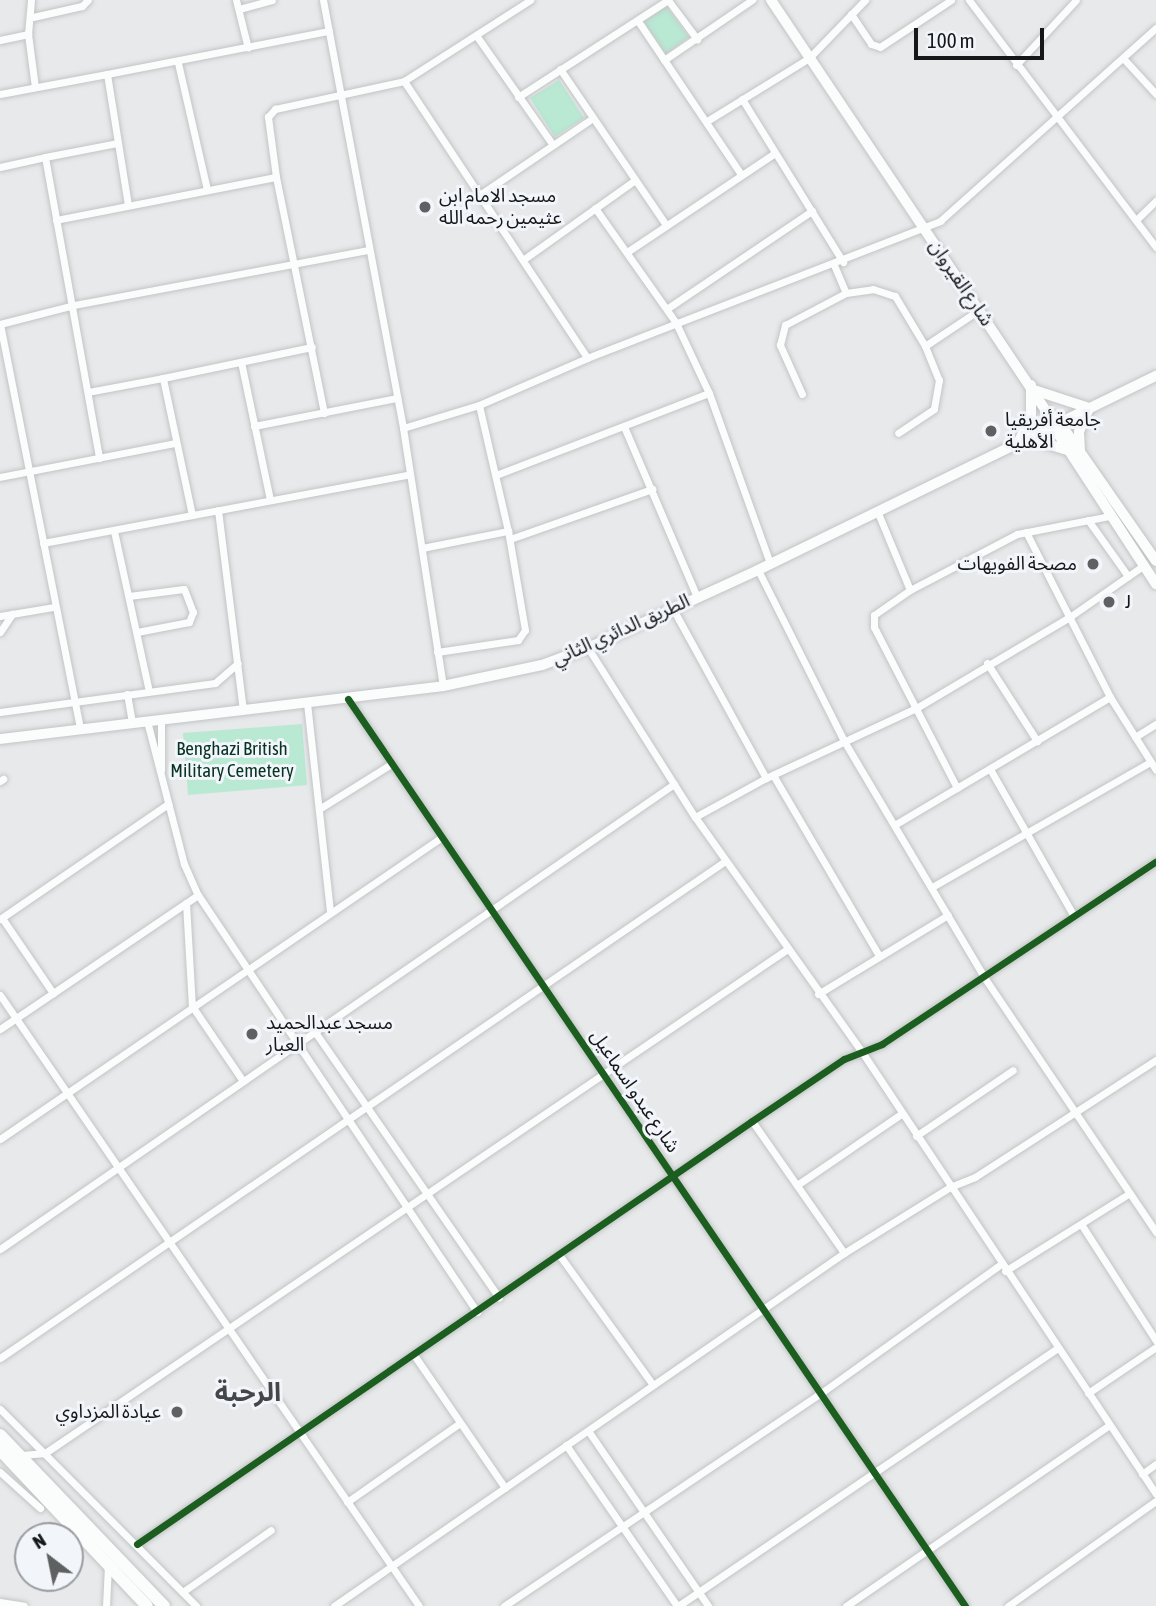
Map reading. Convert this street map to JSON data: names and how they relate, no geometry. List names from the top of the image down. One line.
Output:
{"streets":{"main road":["شارع القيروان","الطريق الدائري الثاني"],"street":["شارع عبدو اسماعيل"]},"crossings":[["شارع القيروان","الطريق الدائري الثاني"],["الطريق الدائري الثاني","شارع عبدو اسماعيل"]],"districts":["الرحبة"],"parks":["Benghazi British Military Cemetery"],"places":["مسجد الامام ابن عثيمين رحمه الله","جامعة أفريقيا الأهلية","مصحة الفويهات","J","مسجد عبدالحميد العبار","عيادة المزداوي"],"scale_bar":"100 m","north":"top left"}
